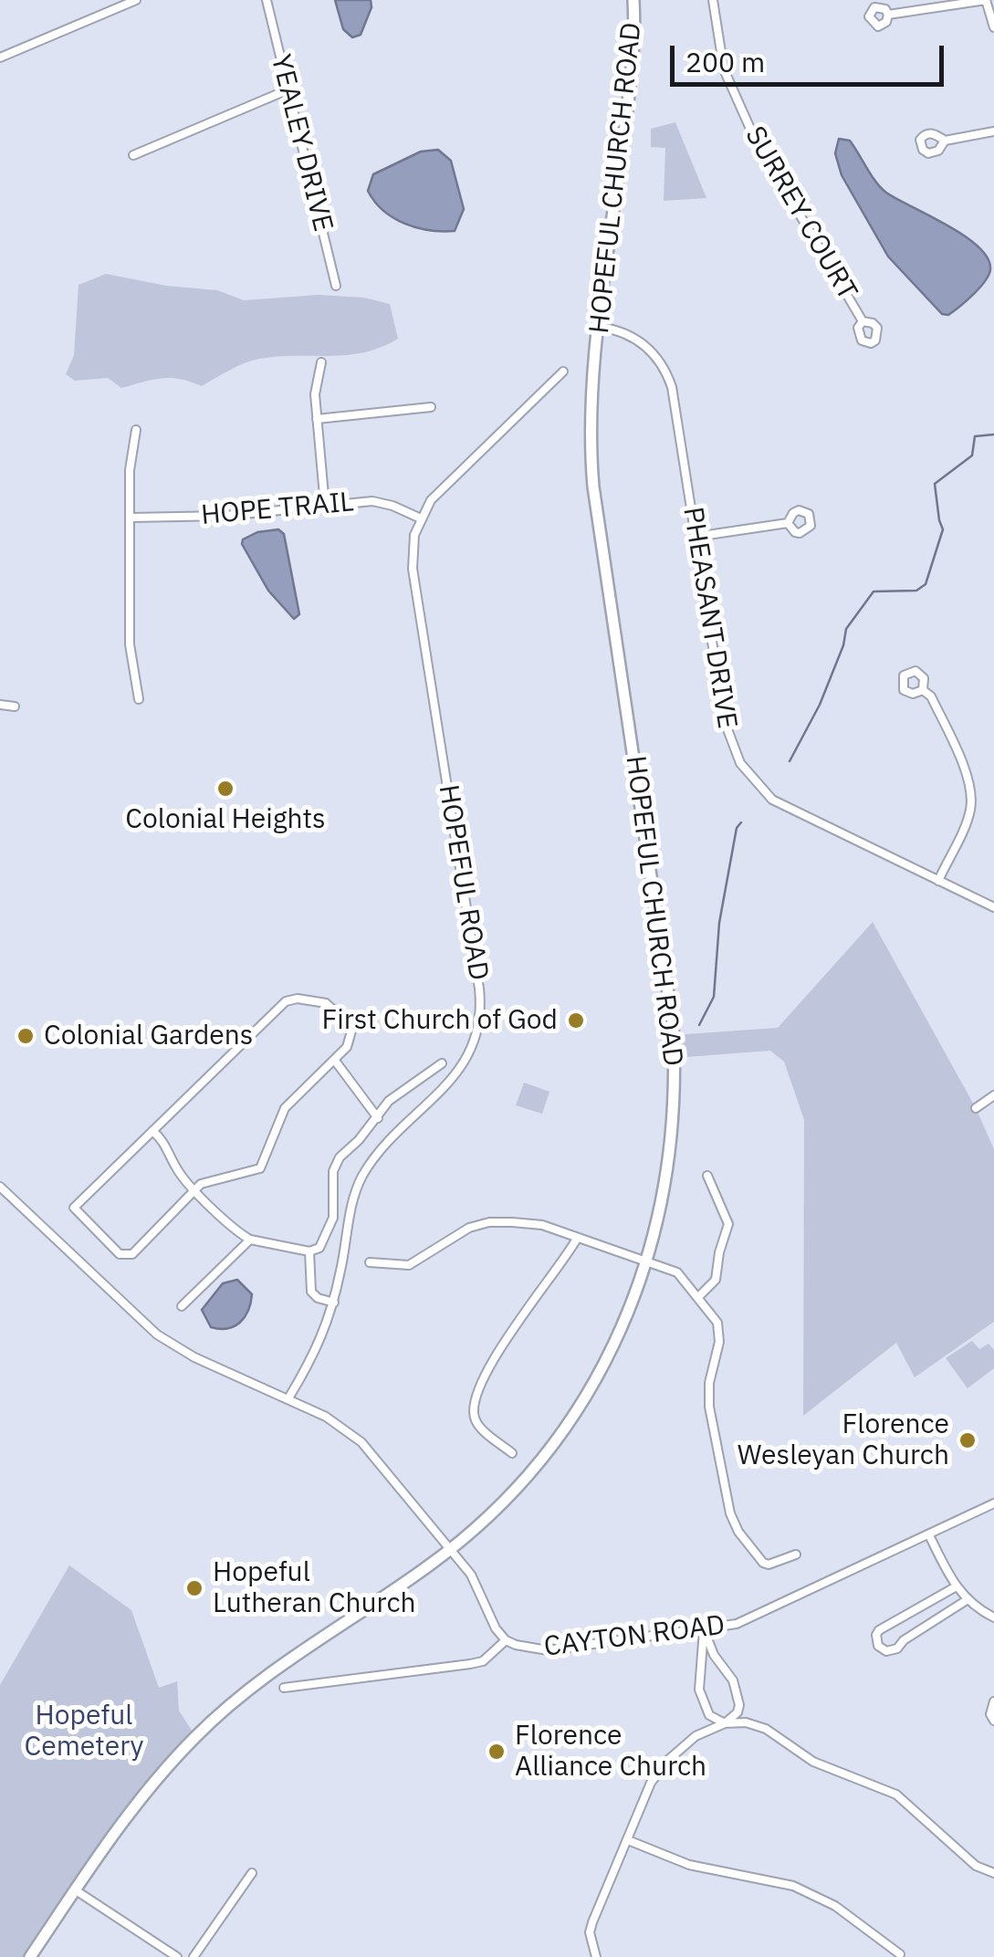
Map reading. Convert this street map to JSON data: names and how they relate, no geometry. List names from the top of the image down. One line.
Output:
{"streets":{"main road":["HOPEFUL CHURCH ROAD"],"street":["YEALEY DRIVE","SURREY COURT","HOPE TRAIL","PHEASANT DRIVE","HOPEFUL ROAD","CAYTON ROAD"]},"crossings":[["HOPEFUL CHURCH ROAD","PHEASANT DRIVE"],["HOPEFUL CHURCH ROAD","CAYTON ROAD"],["HOPE TRAIL","HOPEFUL ROAD"],["HOPEFUL ROAD","CAYTON ROAD"]],"parks":["Hopeful Cemetery"],"places":["Colonial Heights","First Church of God","Colonial Gardens","Florence Wesleyan Church","Hopeful Lutheran Church","Florence Alliance Church"],"scale_bar":"200 m"}
